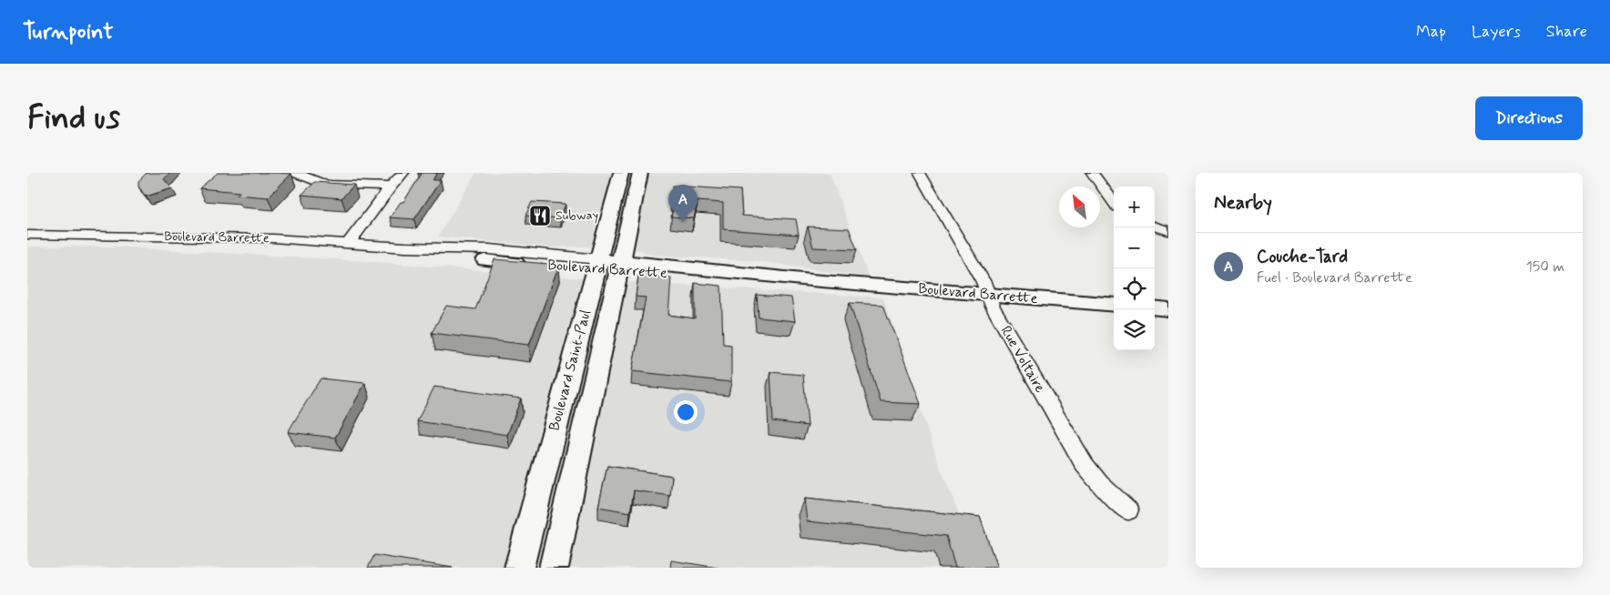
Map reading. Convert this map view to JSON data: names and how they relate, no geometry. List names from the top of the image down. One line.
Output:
{"streets":{"main road":["Boulevard Barrette","Boulevard Saint-Paul"],"street":["Rue Voltaire"]},"crossings":[["Boulevard Barrette","Rue Voltaire"],["Boulevard Barrette","Boulevard Saint-Paul"]],"places":{"restaurant":["Subway"]},"north":"top left","page":{"header":"Turnpoint","nav":["Map","Layers","Share"],"buttons":"Directions","title":"Find us","heading":"Nearby","pins":"A","map_buttons":["+","−"],"list":[{"mark":"A","name":"Couche-Tard","note":"Fuel · Boulevard Barrette","value":"150 m"}]}}
